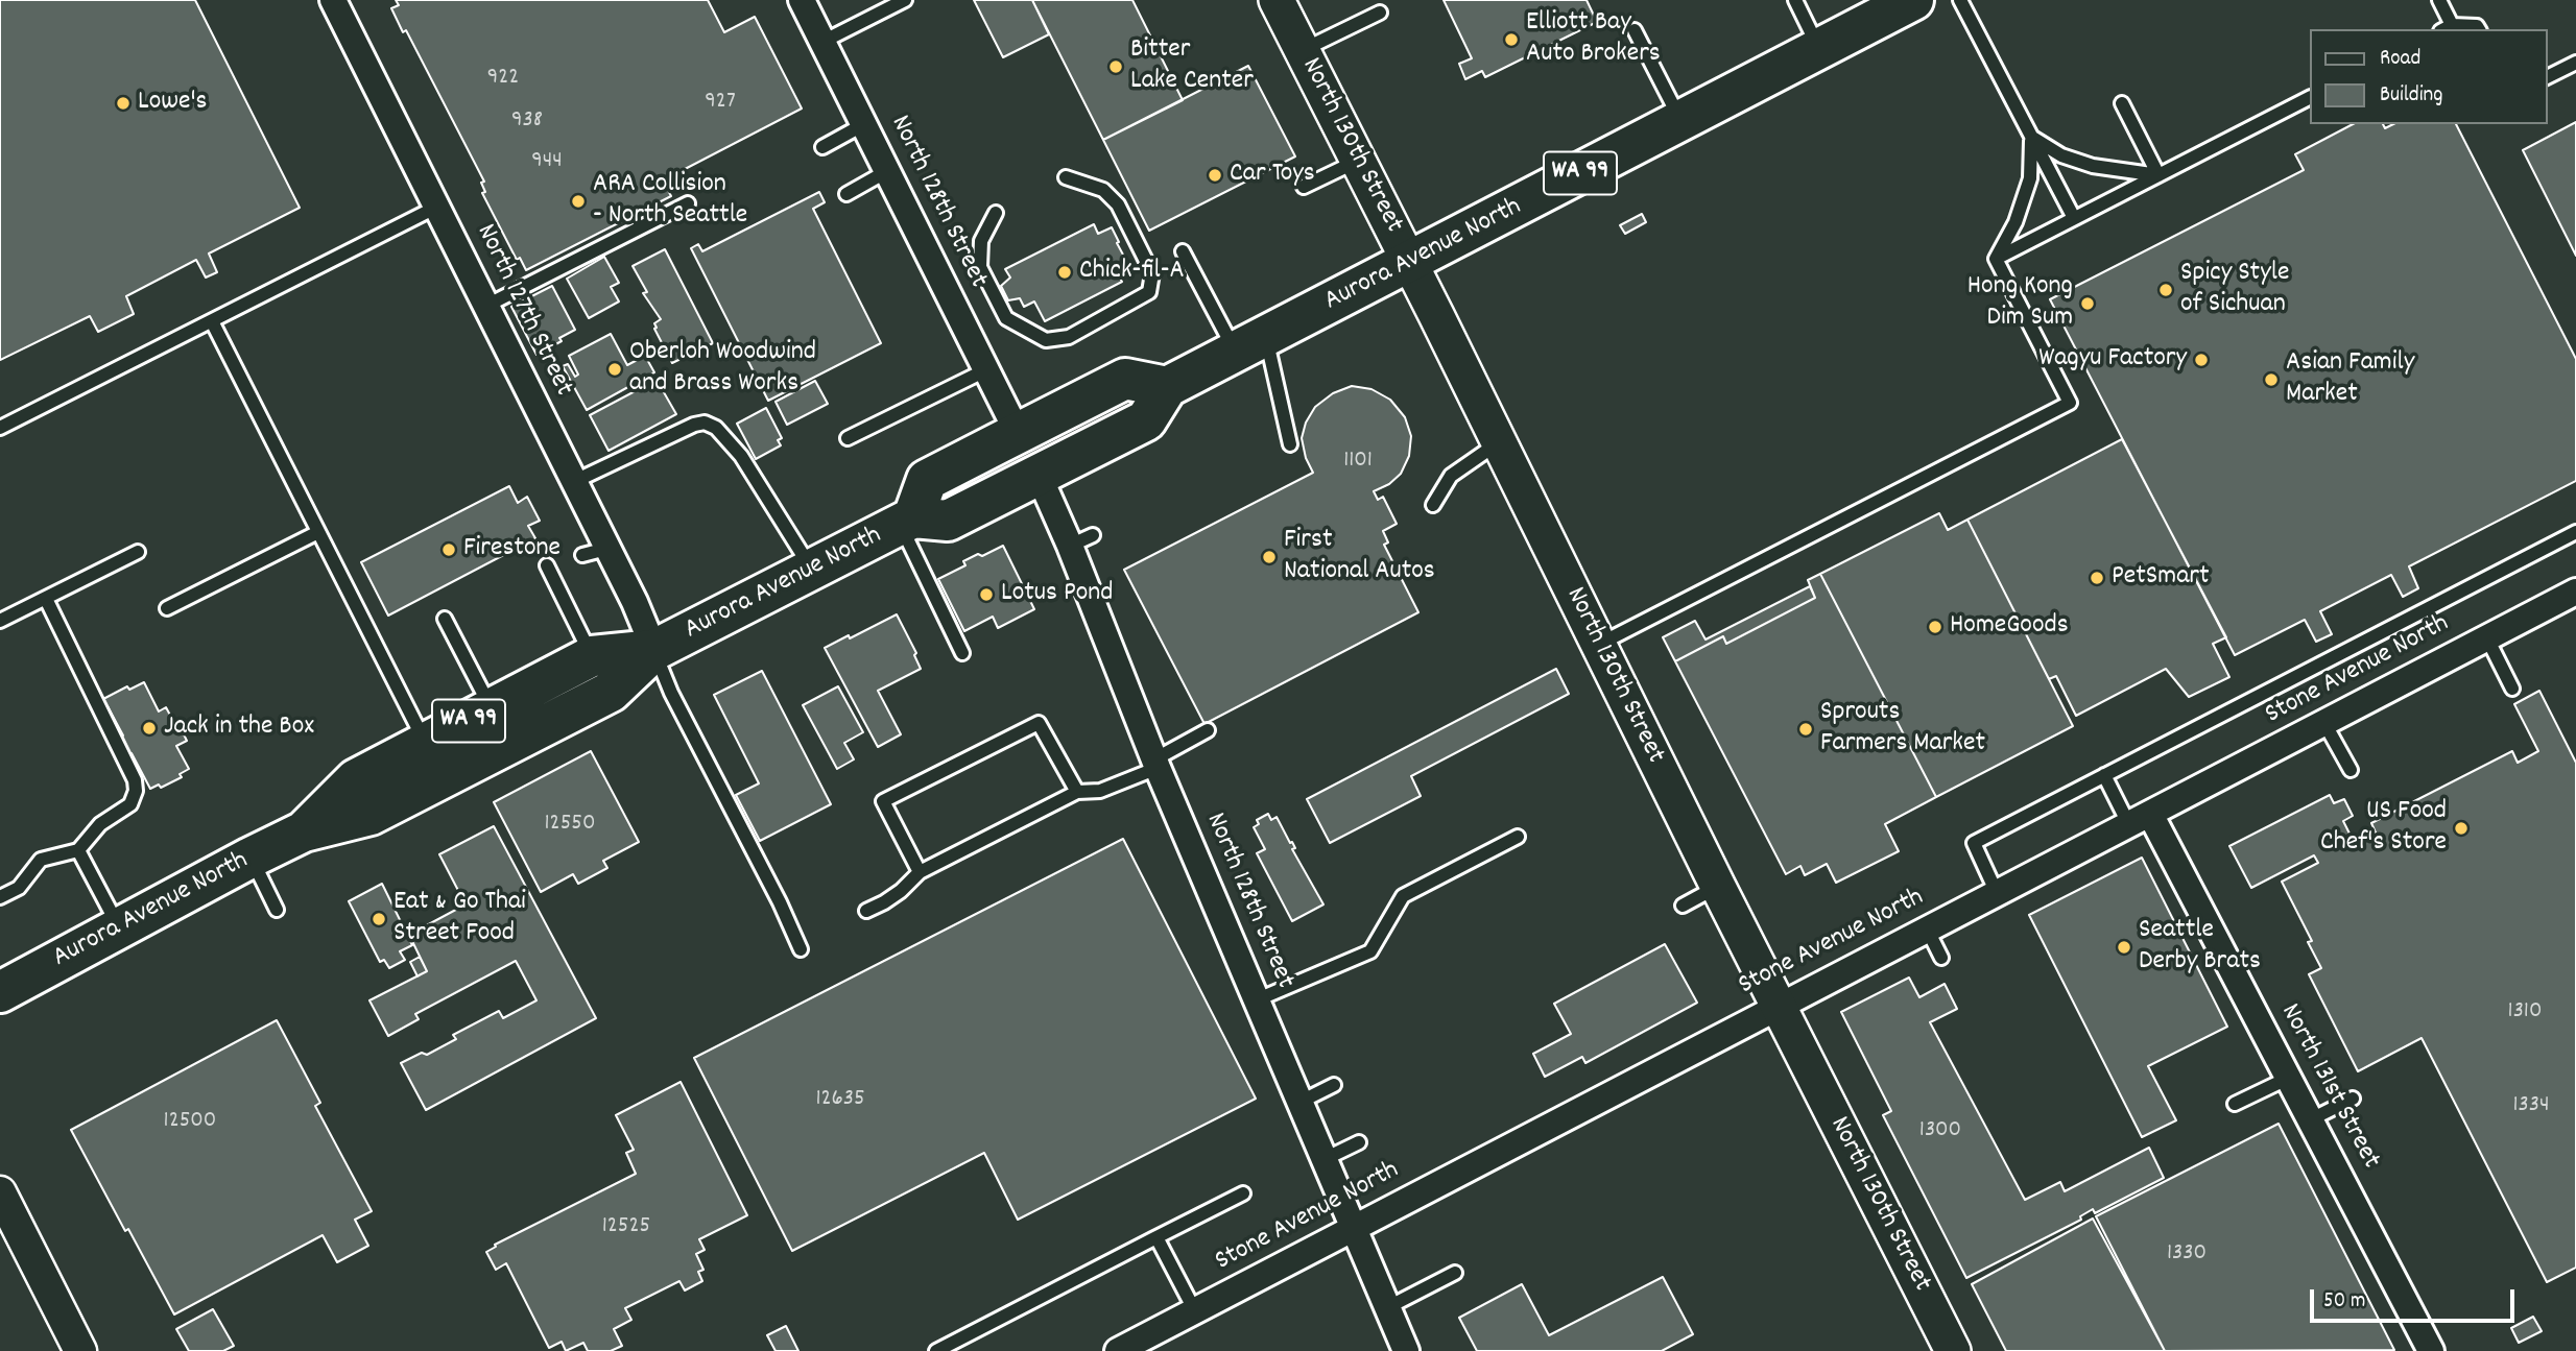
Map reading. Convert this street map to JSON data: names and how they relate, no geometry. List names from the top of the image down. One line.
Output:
{"streets":{"highway":["WA 99","Aurora Avenue North"],"main road":["North 130th Street"],"street":["North 128th Street","North 127th Street","Stone Avenue North","North 131st Street"]},"crossings":[["North 130th Street","Aurora Avenue North"],["North 130th Street","Stone Avenue North"],["North 128th Street","Aurora Avenue North"],["North 128th Street","Stone Avenue North"],["Aurora Avenue North","North 127th Street"],["Stone Avenue North","North 131st Street"]],"places":["Elliott Bay Auto Brokers","Bitter Lake Center","Lowe's","Car Toys","ARA Collision - North Seattle","Chick-fil-A","Spicy Style of Sichuan","Hong Kong Dim Sum","Wagyu Factory","Oberloh Woodwind and Brass Works","Asian Family Market","Firestone","First National Autos","PetSmart","Lotus Pond","HomeGoods","Jack in the Box","Sprouts Farmers Market","US Food Chef's Store","Eat & Go Thai Street Food","Seattle Derby Brats"],"house_numbers":["922","927","938","944","1101","12550","1310","12635","1334","12500","1300","12525","1330"],"legend":["Road","Building"],"scale_bar":"50 m"}
